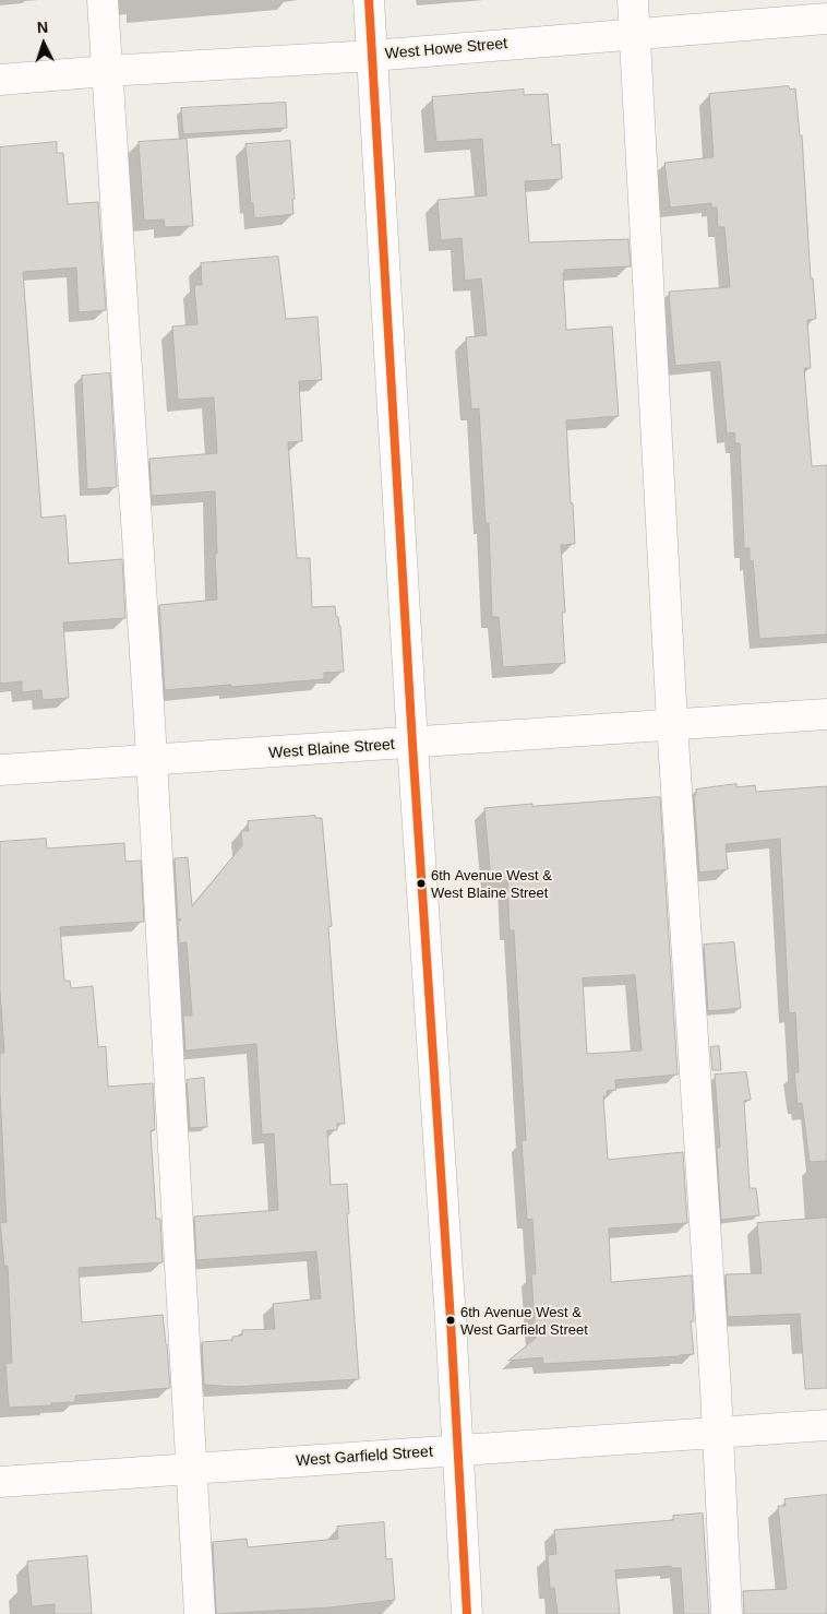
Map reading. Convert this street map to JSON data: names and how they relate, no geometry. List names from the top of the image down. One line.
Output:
{"streets":{"street":["West Howe Street","West Blaine Street","West Garfield Street"]},"places":["6th Avenue West & West Blaine Street","6th Avenue West & West Garfield Street"],"north":"top"}
